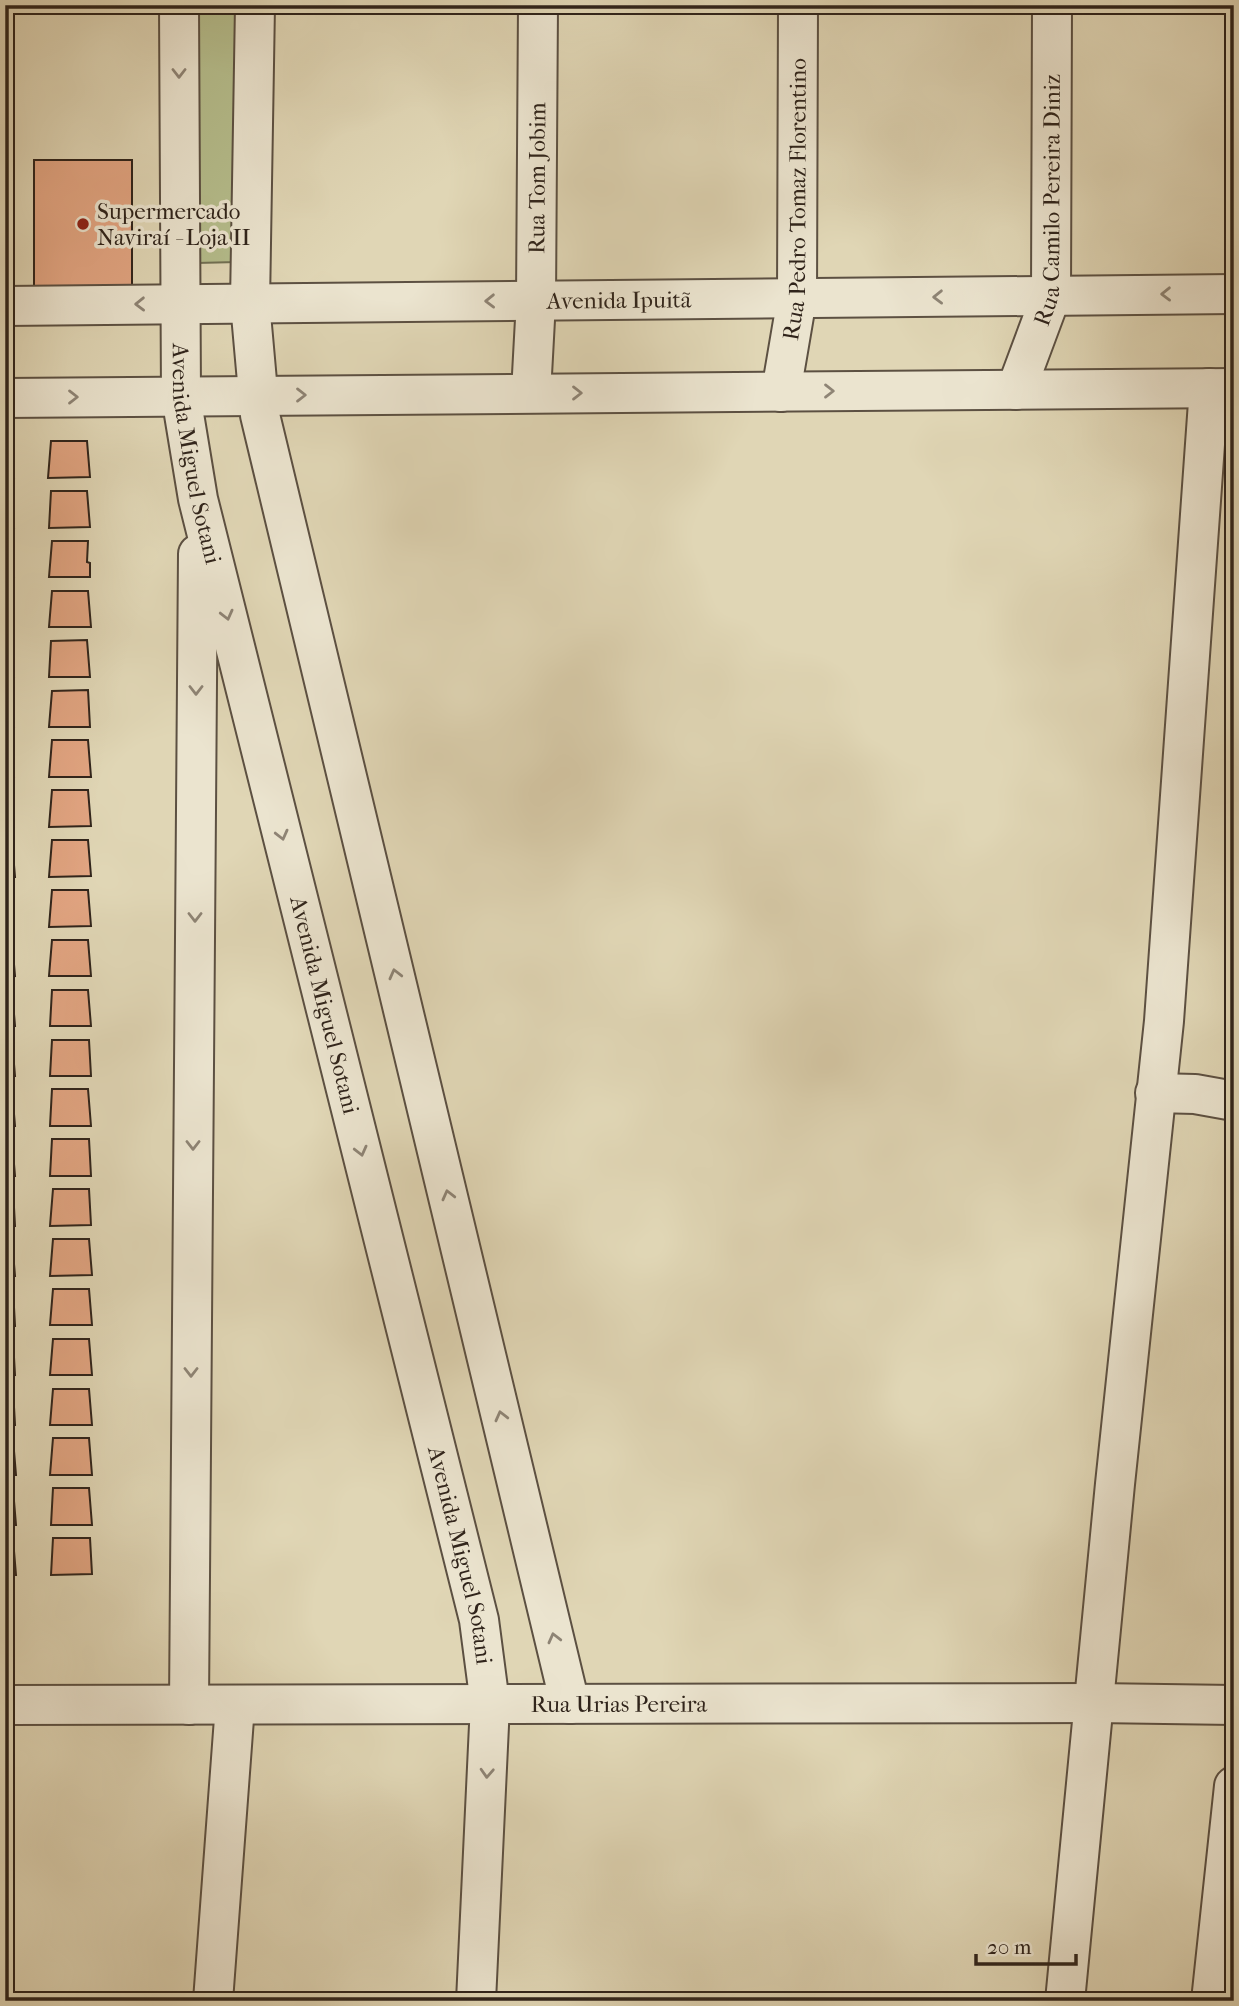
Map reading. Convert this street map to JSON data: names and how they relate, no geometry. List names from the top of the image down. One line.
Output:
{"streets":{"street":["Rua Tom Jobim","Rua Pedro Tomaz Florentino","Rua Camilo Pereira Diniz","Avenida Ipuitã","Avenida Miguel Sotani","Rua Urias Pereira"]},"crossings":[["Rua Tom Jobim","Avenida Ipuitã"],["Rua Pedro Tomaz Florentino","Avenida Ipuitã"],["Rua Camilo Pereira Diniz","Avenida Ipuitã"],["Avenida Ipuitã","Avenida Miguel Sotani"],["Avenida Miguel Sotani","Rua Urias Pereira"]],"places":["Supermercado Naviraí - Loja II"],"scale_bar":"20 m"}
